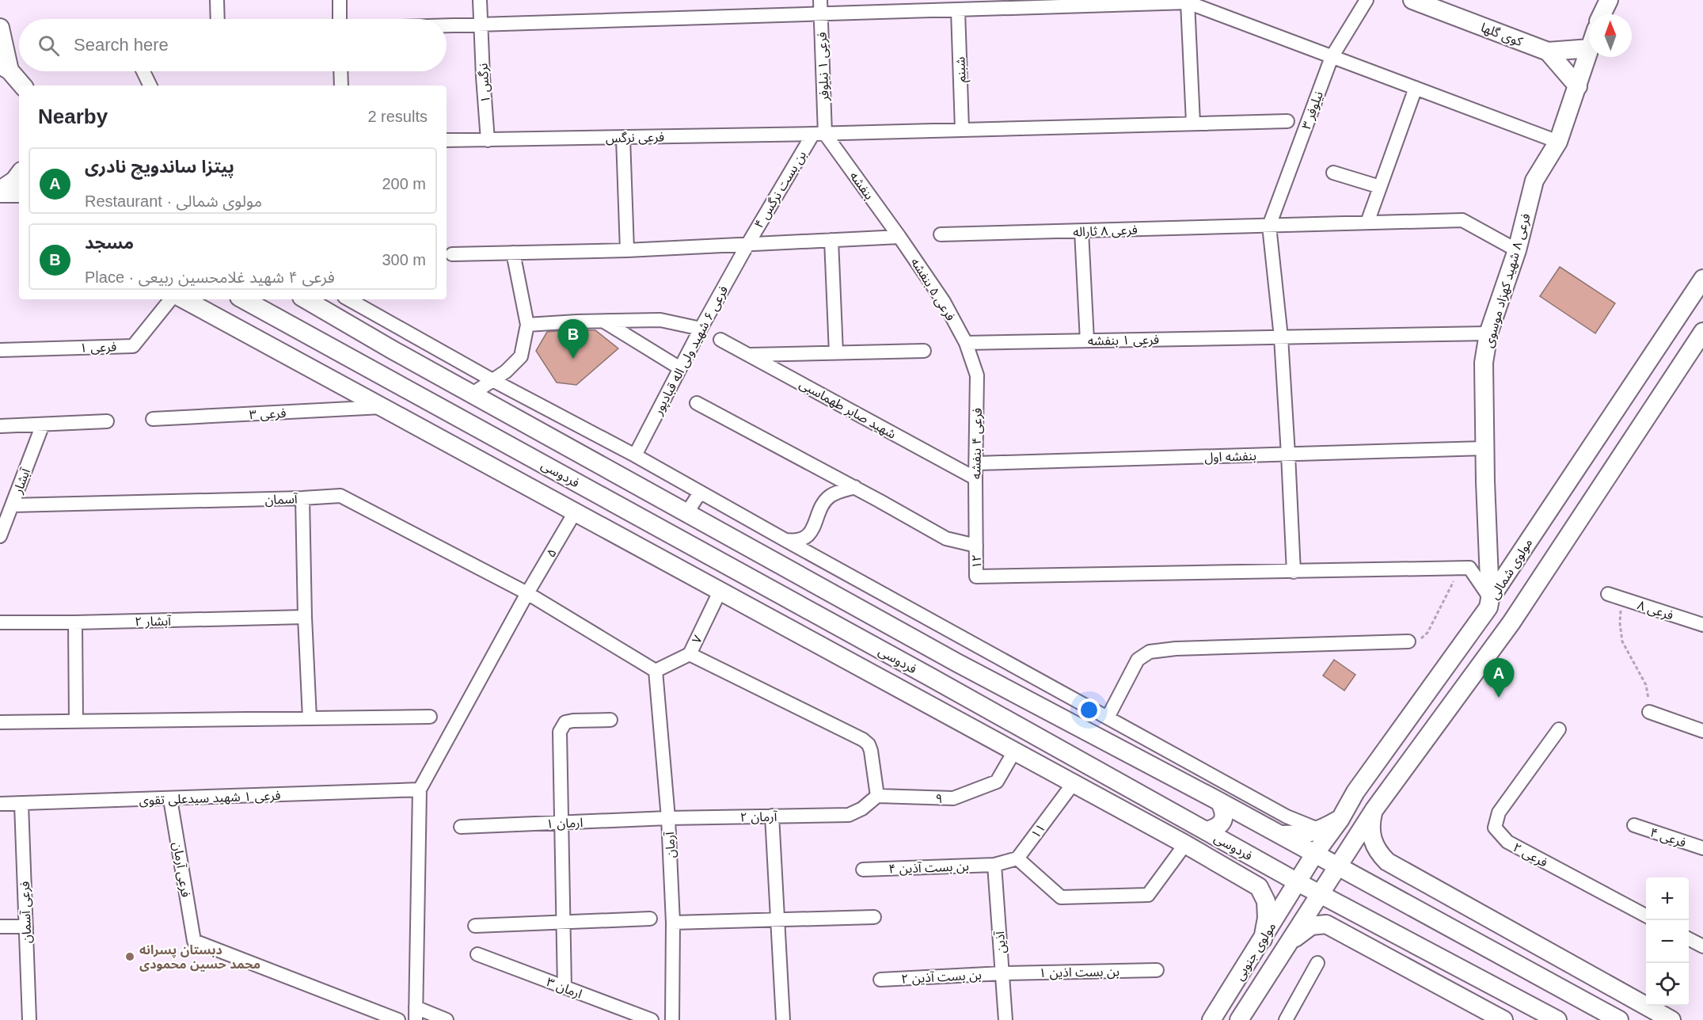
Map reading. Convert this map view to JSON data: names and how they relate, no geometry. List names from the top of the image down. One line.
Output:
{"streets":{"street":["کوی گلها","فرعی ۱ نیلوفر","شبنم","نرگس ۱","نیلوفر ۳","فرعی نرگس","بنفشه","بن بست نرگس ۴","فرعی ۸ ثاراله","فرعی ۸ شهید کهزاد موسوی","فرعی ۵ بنفشه","فرعی ۱ بنفشه","فرعی ۱","فرعی ۶ شهید ولی اله قبادپور","شهید صابر طهماسبی","فرعی ۳","فرعی ۴ بنفشه","بنفشه اول","فردوسی","آبشار","آسمان","۵","۱۲","مولوی شمالی","فرعی ۸","آبشار ۲","۷","فرعی ۱ شهید سیدعلی تقوی","۹","آرمان ۲","ارمان ۱","۱۱","فرعی ۴","آرمان","فرعی ۲","بن بست آذین ۴","فرعی آرمان","فرعی آسمان","آذین","مولوی جنوبی","بن بست اذین ۱","بن بست آذین ۲","ارمان ۳"]},"crossings":[["کوی گلها","فرعی ۸ شهید کهزاد موسوی"],["فرعی ۱ نیلوفر","فرعی نرگس"],["فرعی ۱ نیلوفر","بنفشه"],["فرعی ۱ نیلوفر","بن بست نرگس ۴"],["شبنم","فرعی نرگس"],["نرگس ۱","فرعی نرگس"],["نیلوفر ۳","فرعی ۸ ثاراله"],["فرعی نرگس","بنفشه"],["فرعی نرگس","بن بست نرگس ۴"],["بنفشه","بن بست نرگس ۴"],["بنفشه","فرعی ۵ بنفشه"],["بن بست نرگس ۴","فرعی ۶ شهید ولی اله قبادپور"],["فرعی ۸ ثاراله","فرعی ۸ شهید کهزاد موسوی"],["فرعی ۸ شهید کهزاد موسوی","فرعی ۱ بنفشه"],["فرعی ۸ شهید کهزاد موسوی","بنفشه اول"],["فرعی ۸ شهید کهزاد موسوی","مولوی شمالی"],["فرعی ۵ بنفشه","فرعی ۱ بنفشه"],["فرعی ۵ بنفشه","فرعی ۴ بنفشه"],["فرعی ۱ بنفشه","فرعی ۴ بنفشه"],["شهید صابر طهماسبی","فرعی ۴ بنفشه"],["فرعی ۴ بنفشه","بنفشه اول"],["فرعی ۴ بنفشه","۱۲"],["فردوسی","مولوی شمالی"],["فردوسی","مولوی جنوبی"],["آبشار","آسمان"],["آسمان","۵"],["آسمان","۷"],["آسمان","آرمان"],["۵","فرعی ۱ شهید سیدعلی تقوی"],["مولوی شمالی","مولوی جنوبی"],["۷","آرمان"],["فرعی ۱ شهید سیدعلی تقوی","فرعی آرمان"],["فرعی ۱ شهید سیدعلی تقوی","فرعی آسمان"],["۹","آرمان ۲"],["آرمان ۲","ارمان ۱"],["آرمان ۲","آرمان"],["ارمان ۱","آرمان"],["بن بست آذین ۴","آذین"],["آذین","بن بست اذین ۱"],["آذین","بن بست آذین ۲"],["بن بست اذین ۱","بن بست آذین ۲"]],"places":["دبستان پسرانه محمد حسین محمودی"],"north":"top","page":{"search":"Search here","heading":["Nearby","2 results"],"list":[{"mark":"A","name":"پیتزا ساندویچ نادری","note":"Restaurant · مولوی شمالی","value":"200 m"},{"mark":"B","name":"مسجد","note":"Place · فرعی ۴ شهید غلامحسین ربیعی","value":"300 m"}],"pins":["B","A"],"map_buttons":["+","−"]}}
